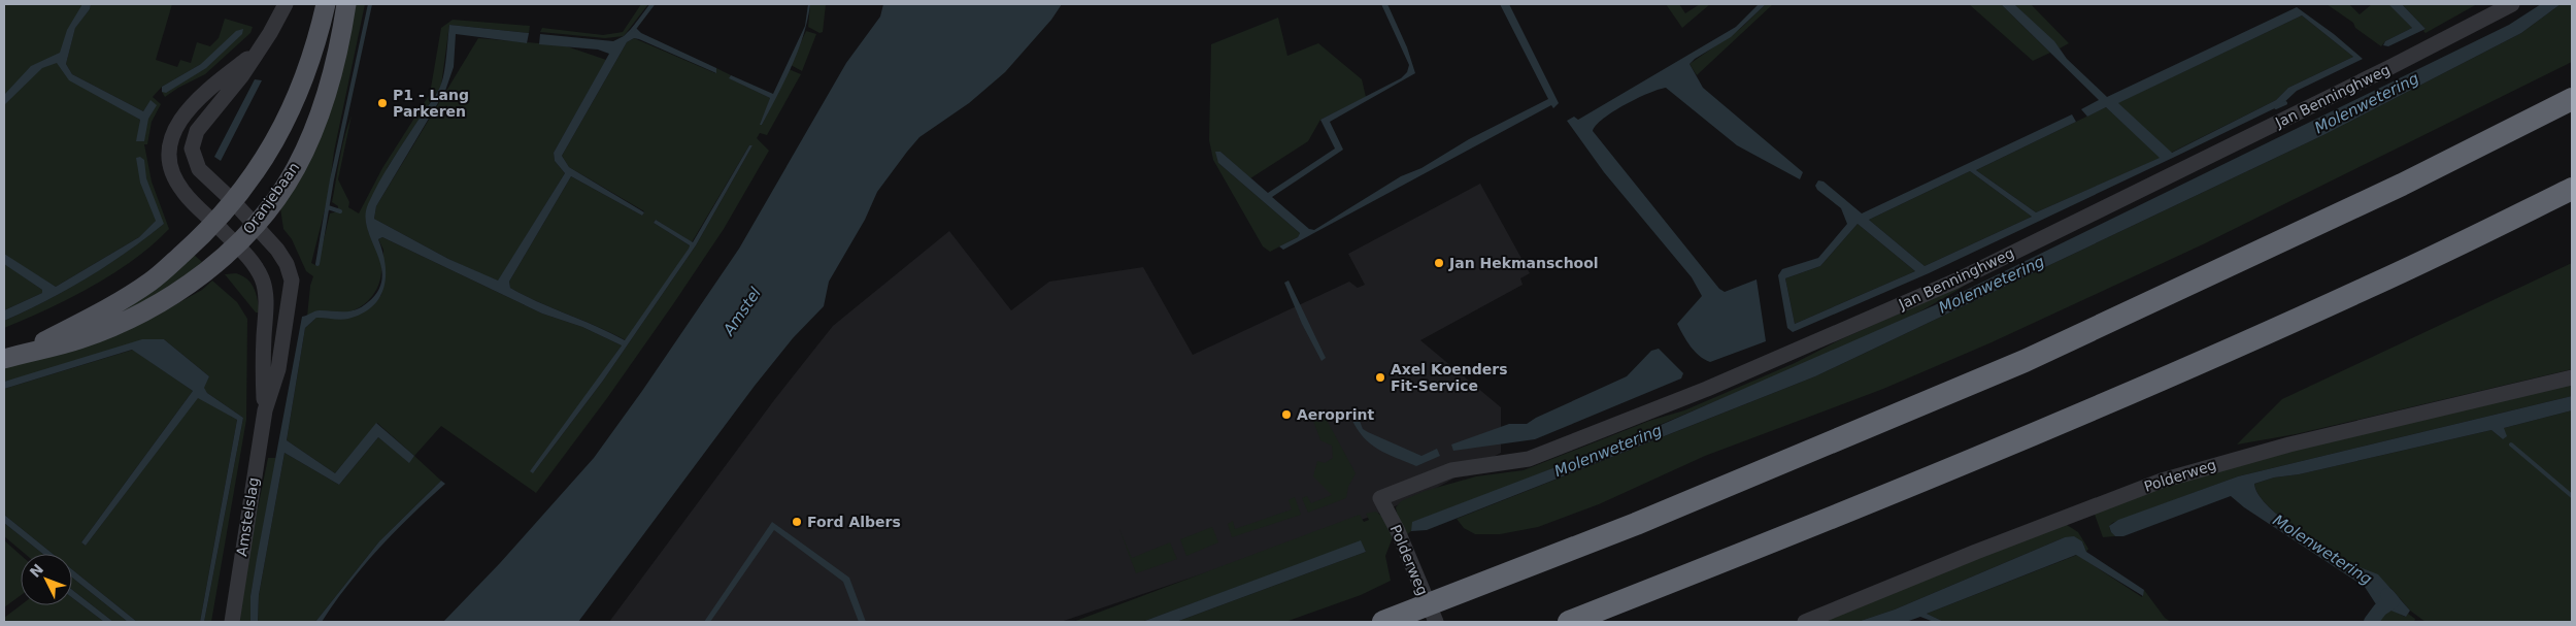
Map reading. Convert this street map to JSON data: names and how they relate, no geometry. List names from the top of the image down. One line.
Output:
{"streets":{"main road":["Oranjebaan"],"street":["Jan Benninghweg","Polderweg","Amstelslag"]},"crossings":[["Jan Benninghweg","Polderweg"],["Oranjebaan","Amstelslag"]],"water":["Molenwetering","Amstel"],"places":["P1 - Lang Parkeren","Jan Hekmanschool","Axel Koenders Fit-Service","Aeroprint","Ford Albers"],"north":"top left"}
